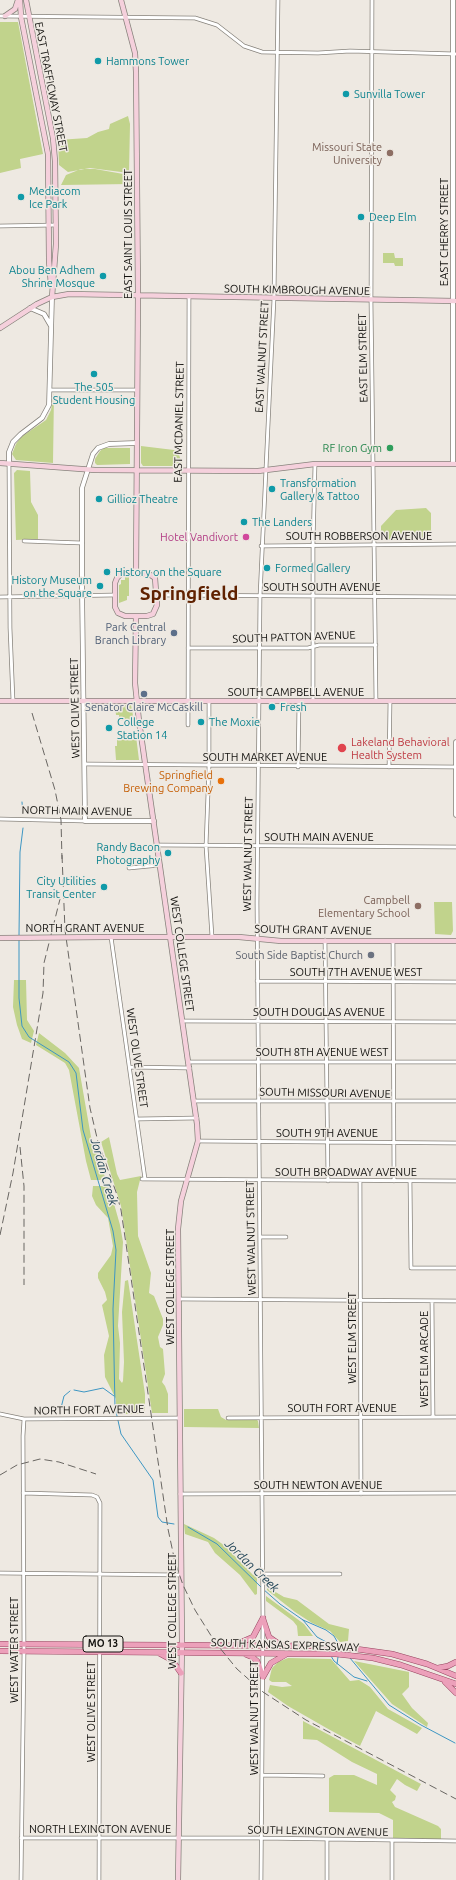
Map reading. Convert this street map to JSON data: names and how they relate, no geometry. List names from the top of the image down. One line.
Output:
{"streets":{"main road":["EAST TRAFFICWAY STREET","EAST SAINT LOUIS STREET","SOUTH KIMBROUGH AVENUE","SOUTH CAMPBELL AVENUE","NORTH GRANT AVENUE","SOUTH GRANT AVENUE","WEST COLLEGE STREET","MO 13","SOUTH KANSAS EXPRESSWAY"],"street":["EAST CHERRY STREET","EAST WALNUT STREET","EAST ELM STREET","EAST MCDANIEL STREET","SOUTH ROBBERSON AVENUE","SOUTH SOUTH AVENUE","SOUTH PATTON AVENUE","WEST OLIVE STREET","SOUTH MARKET AVENUE","NORTH MAIN AVENUE","SOUTH MAIN AVENUE","WEST WALNUT STREET","SOUTH 7TH AVENUE WEST","SOUTH DOUGLAS AVENUE","SOUTH 8TH AVENUE WEST","SOUTH MISSOURI AVENUE","SOUTH 9TH AVENUE","SOUTH BROADWAY AVENUE","WEST ELM STREET","WEST ELM ARCADE","SOUTH FORT AVENUE","NORTH FORT AVENUE","SOUTH NEWTON AVENUE","WEST WATER STREET","NORTH LEXINGTON AVENUE","SOUTH LEXINGTON AVENUE"]},"crossings":[["EAST TRAFFICWAY STREET","SOUTH KIMBROUGH AVENUE"],["EAST CHERRY STREET","SOUTH KIMBROUGH AVENUE"],["EAST SAINT LOUIS STREET","SOUTH KIMBROUGH AVENUE"],["EAST SAINT LOUIS STREET","SOUTH SOUTH AVENUE"],["EAST SAINT LOUIS STREET","WEST OLIVE STREET"],["EAST SAINT LOUIS STREET","WEST COLLEGE STREET"],["SOUTH KIMBROUGH AVENUE","EAST WALNUT STREET"],["SOUTH KIMBROUGH AVENUE","EAST ELM STREET"],["SOUTH KIMBROUGH AVENUE","EAST MCDANIEL STREET"],["EAST WALNUT STREET","SOUTH ROBBERSON AVENUE"],["EAST WALNUT STREET","SOUTH SOUTH AVENUE"],["EAST WALNUT STREET","WEST WALNUT STREET"],["EAST ELM STREET","SOUTH ROBBERSON AVENUE"],["EAST ELM STREET","SOUTH SOUTH AVENUE"],["EAST MCDANIEL STREET","SOUTH SOUTH AVENUE"],["EAST MCDANIEL STREET","SOUTH PATTON AVENUE"],["EAST MCDANIEL STREET","SOUTH CAMPBELL AVENUE"],["SOUTH SOUTH AVENUE","WEST WALNUT STREET"],["SOUTH SOUTH AVENUE","WEST COLLEGE STREET"],["SOUTH PATTON AVENUE","WEST WALNUT STREET"],["SOUTH CAMPBELL AVENUE","WEST OLIVE STREET"],["SOUTH CAMPBELL AVENUE","WEST WALNUT STREET"],["SOUTH CAMPBELL AVENUE","WEST COLLEGE STREET"],["WEST OLIVE STREET","SOUTH MARKET AVENUE"],["WEST OLIVE STREET","NORTH MAIN AVENUE"],["WEST OLIVE STREET","NORTH GRANT AVENUE"],["WEST OLIVE STREET","SOUTH BROADWAY AVENUE"],["WEST OLIVE STREET","MO 13"],["WEST OLIVE STREET","WEST WATER STREET"],["WEST OLIVE STREET","NORTH LEXINGTON AVENUE"],["SOUTH MARKET AVENUE","WEST WALNUT STREET"],["SOUTH MARKET AVENUE","WEST COLLEGE STREET"],["NORTH MAIN AVENUE","WEST COLLEGE STREET"],["SOUTH MAIN AVENUE","WEST WALNUT STREET"],["SOUTH MAIN AVENUE","WEST COLLEGE STREET"],["WEST WALNUT STREET","SOUTH GRANT AVENUE"],["WEST WALNUT STREET","SOUTH 7TH AVENUE WEST"],["WEST WALNUT STREET","SOUTH DOUGLAS AVENUE"],["WEST WALNUT STREET","SOUTH 8TH AVENUE WEST"],["WEST WALNUT STREET","SOUTH MISSOURI AVENUE"],["WEST WALNUT STREET","SOUTH 9TH AVENUE"],["WEST WALNUT STREET","SOUTH BROADWAY AVENUE"],["WEST WALNUT STREET","SOUTH FORT AVENUE"],["WEST WALNUT STREET","SOUTH NEWTON AVENUE"],["WEST WALNUT STREET","SOUTH KANSAS EXPRESSWAY"],["WEST WALNUT STREET","SOUTH LEXINGTON AVENUE"],["NORTH GRANT AVENUE","SOUTH GRANT AVENUE"],["NORTH GRANT AVENUE","WEST COLLEGE STREET"],["SOUTH GRANT AVENUE","WEST COLLEGE STREET"],["WEST COLLEGE STREET","SOUTH DOUGLAS AVENUE"],["WEST COLLEGE STREET","SOUTH 8TH AVENUE WEST"],["WEST COLLEGE STREET","SOUTH MISSOURI AVENUE"],["WEST COLLEGE STREET","SOUTH 9TH AVENUE"],["WEST COLLEGE STREET","SOUTH BROADWAY AVENUE"],["WEST COLLEGE STREET","NORTH FORT AVENUE"],["WEST COLLEGE STREET","SOUTH NEWTON AVENUE"],["WEST COLLEGE STREET","MO 13"],["WEST COLLEGE STREET","SOUTH KANSAS EXPRESSWAY"],["WEST COLLEGE STREET","NORTH LEXINGTON AVENUE"],["WEST COLLEGE STREET","SOUTH LEXINGTON AVENUE"],["SOUTH BROADWAY AVENUE","WEST ELM STREET"],["WEST ELM STREET","SOUTH FORT AVENUE"],["WEST ELM STREET","SOUTH NEWTON AVENUE"],["WEST ELM ARCADE","SOUTH FORT AVENUE"],["NORTH FORT AVENUE","WEST WATER STREET"],["MO 13","SOUTH KANSAS EXPRESSWAY"],["MO 13","WEST WATER STREET"],["WEST WATER STREET","NORTH LEXINGTON AVENUE"],["NORTH LEXINGTON AVENUE","SOUTH LEXINGTON AVENUE"]],"districts":["Springfield"],"water":["Jordan Creek"],"places":["Hammons Tower","Sunvilla Tower","Missouri State University","Mediacom Ice Park","Deep Elm","Abou Ben Adhem Shrine Mosque","The 505 Student Housing","RF Iron Gym","Transformation Gallery & Tattoo","Gillioz Theatre","The Landers","Hotel Vandivort","Formed Gallery","History on the Square","History Museum on the Square","Park Central Branch Library","Senator Claire McCaskill","Fresh","The Moxie","College Station 14","Lakeland Behavioral Health System","Springfield Brewing Company","Randy Bacon Photography","City Utilities Transit Center","Campbell Elementary School","South Side Baptist Church"]}
